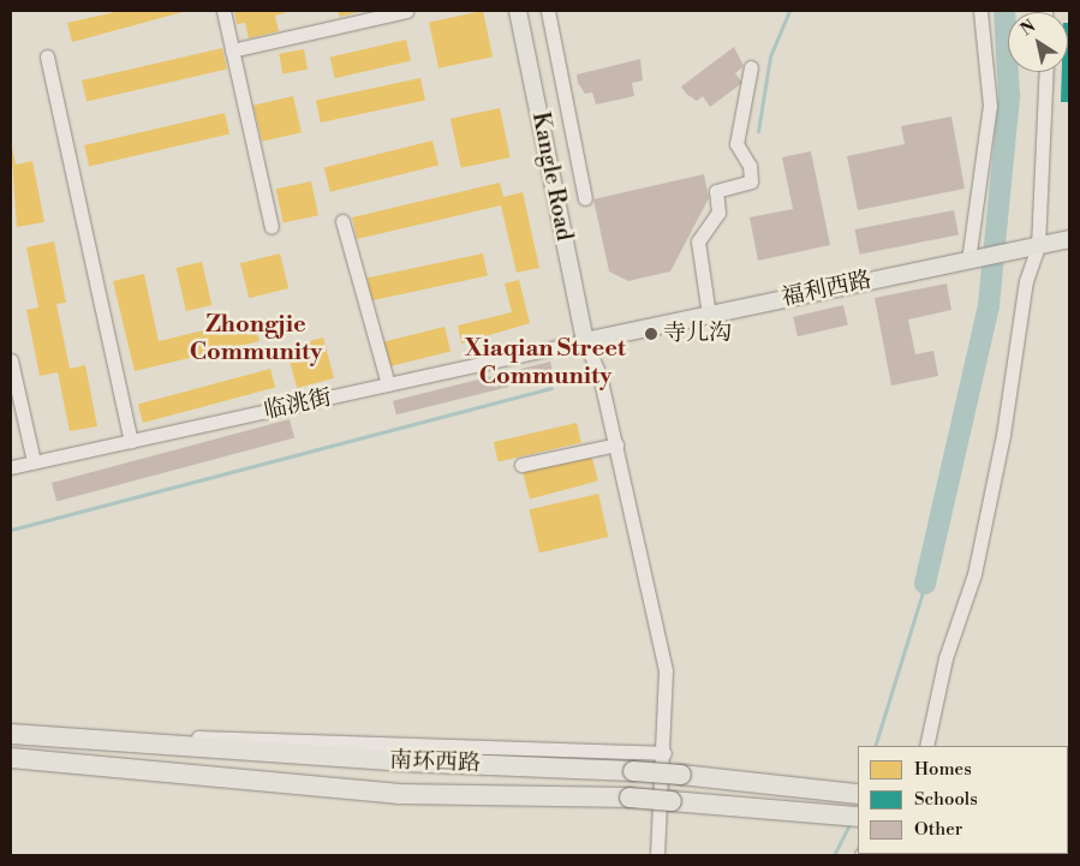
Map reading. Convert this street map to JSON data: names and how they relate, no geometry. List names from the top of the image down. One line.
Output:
{"streets":{"highway":["南环西路"],"main road":["Kangle Road","福利西路"],"street":["临洮街"]},"crossings":[["Kangle Road","福利西路"],["Kangle Road","临洮街"],["福利西路","临洮街"]],"districts":["Zhongjie Community","Xiaqian Street Community"],"places":["寺儿沟"],"legend":["Homes","Schools","Other"],"north":"top left"}
